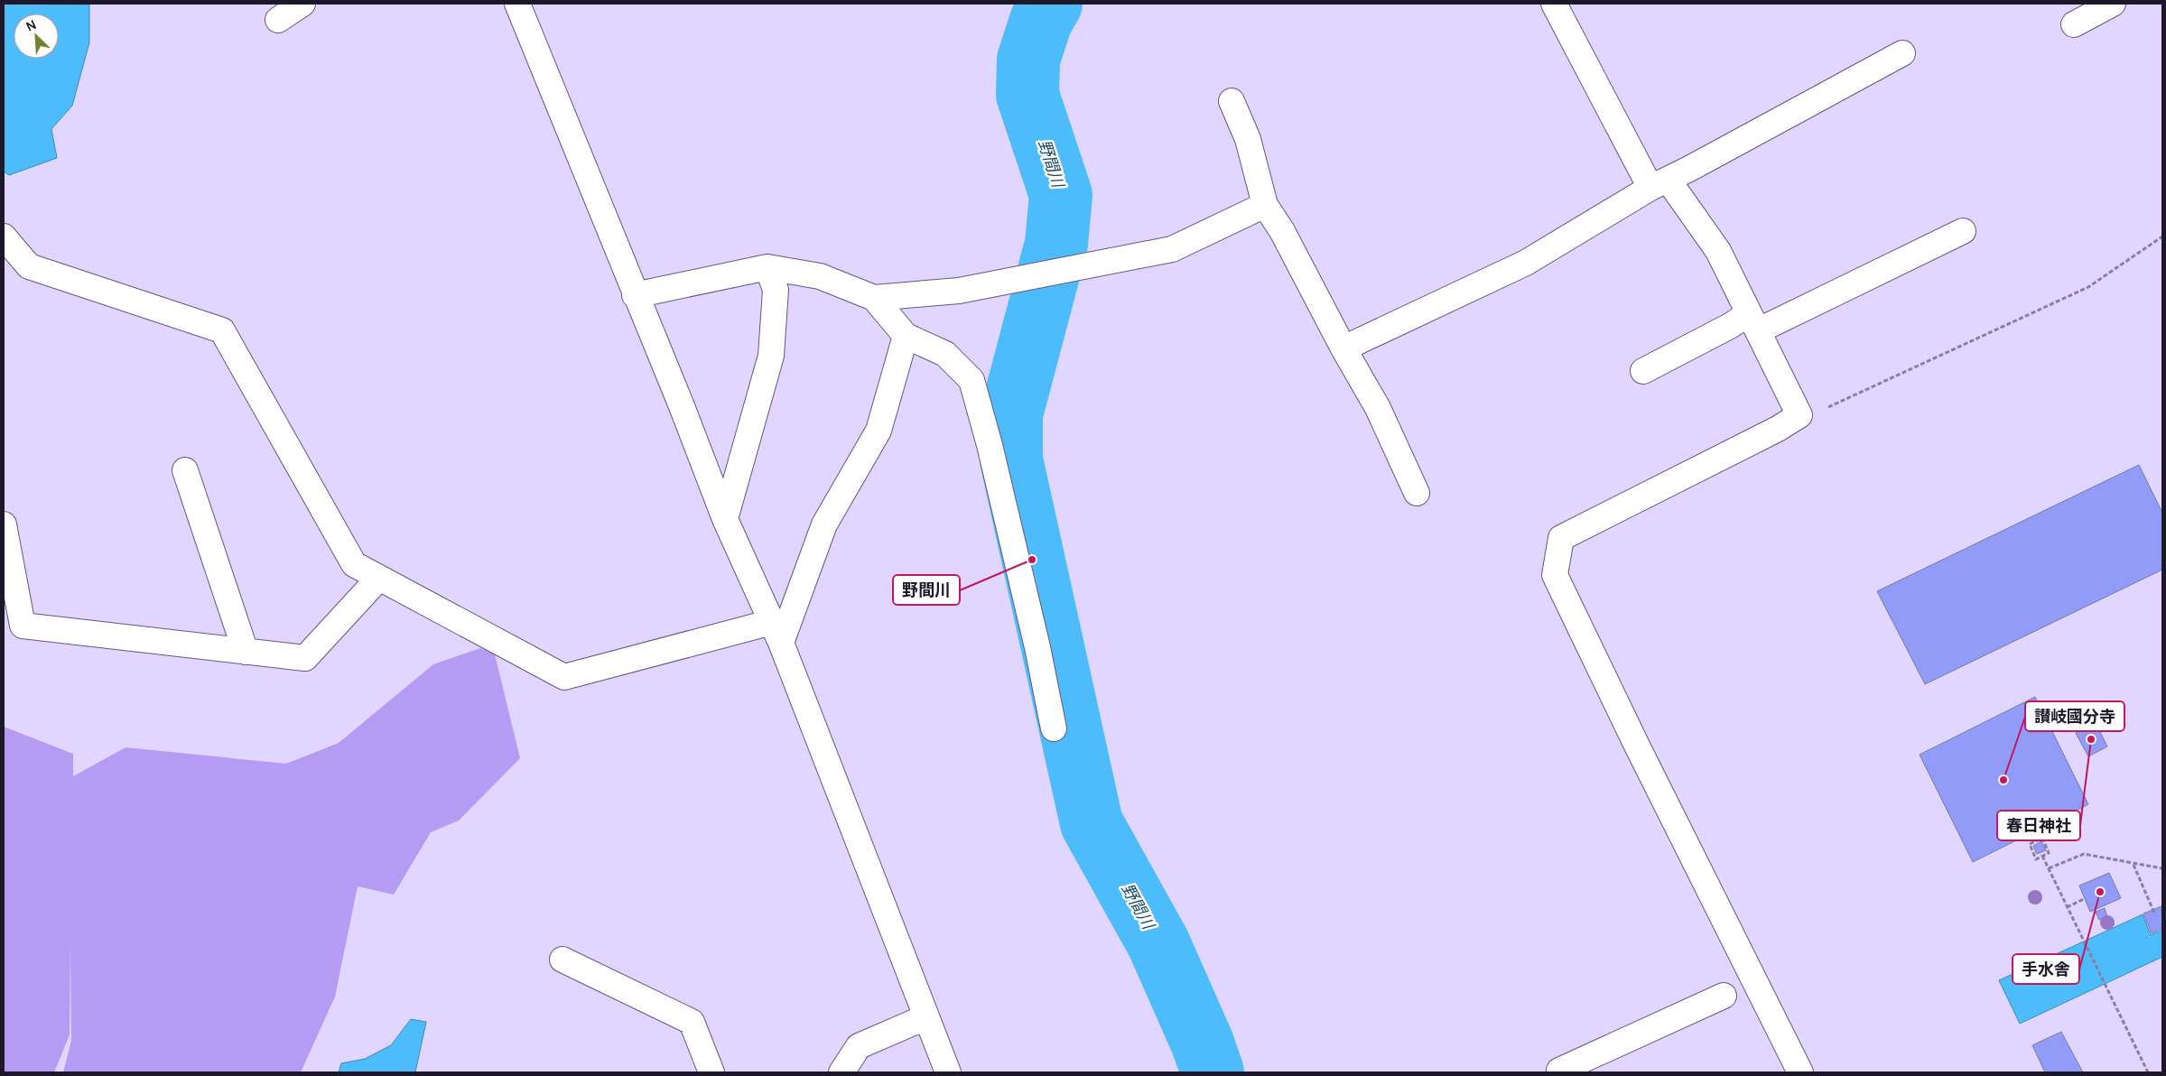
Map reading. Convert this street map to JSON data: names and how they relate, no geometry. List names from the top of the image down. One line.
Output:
{"water":["野間川"],"places":["野間川","春日神社","讃岐國分寺","手水舎"],"north":"top left"}
